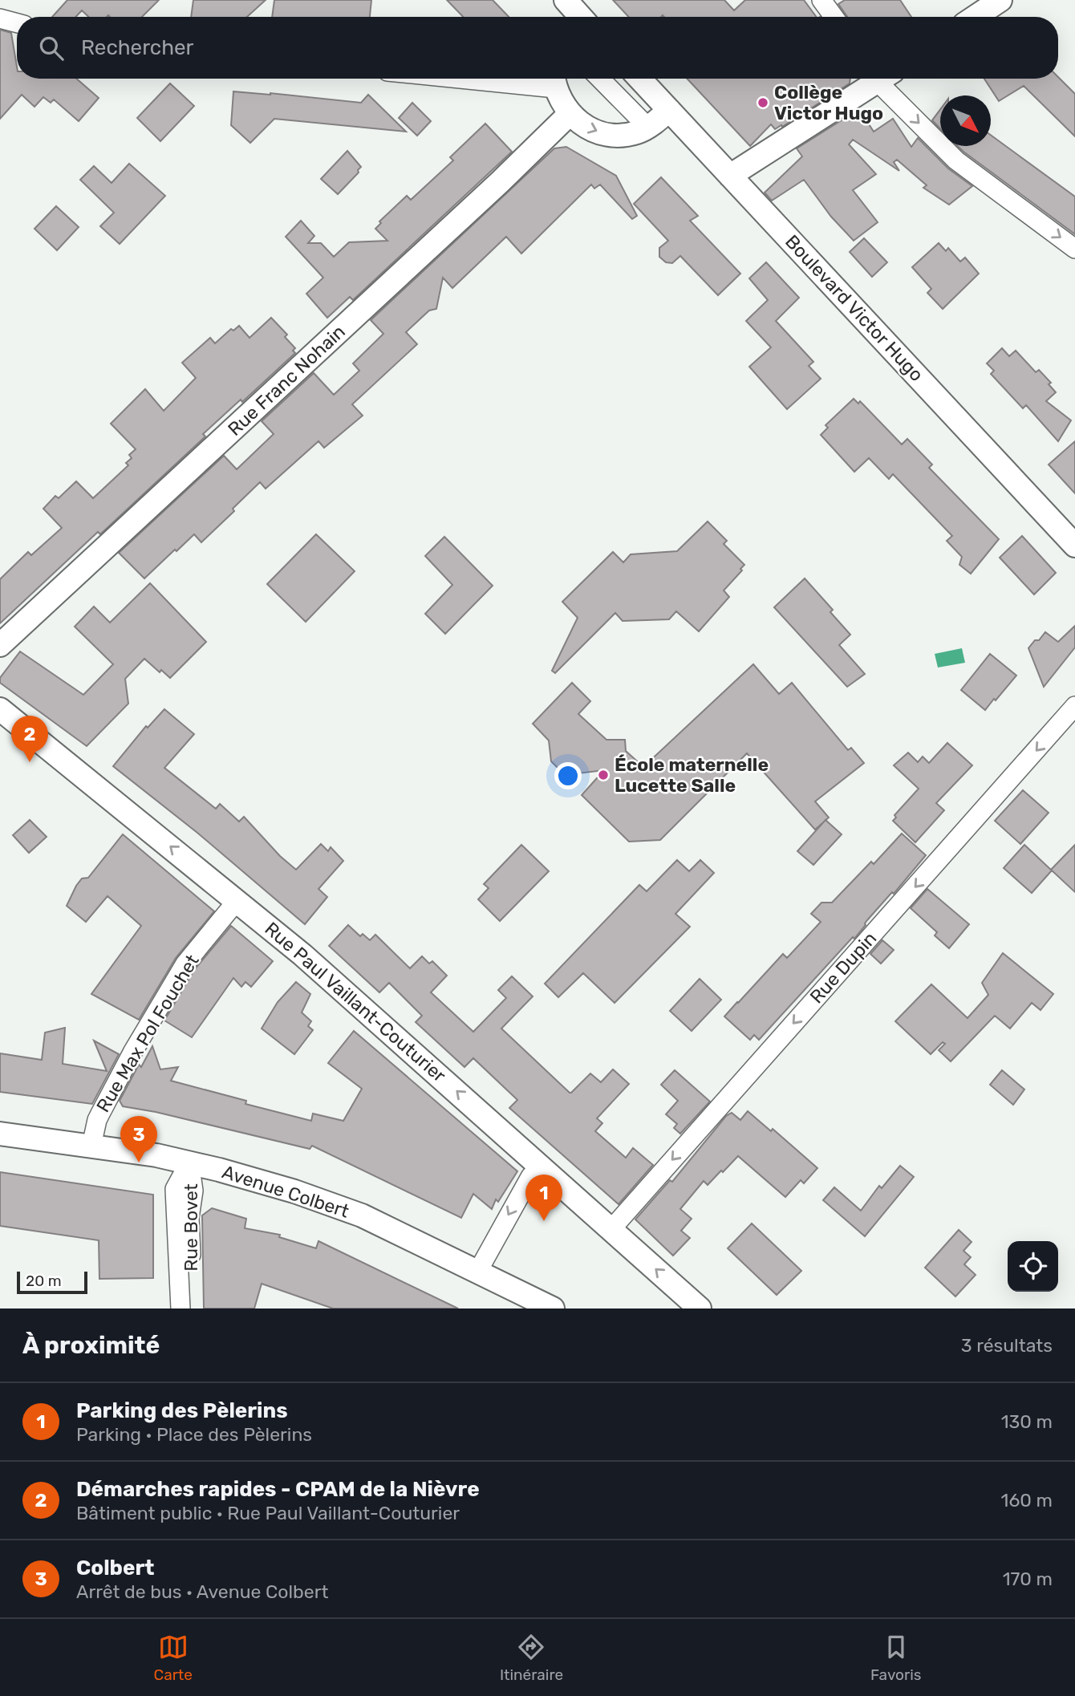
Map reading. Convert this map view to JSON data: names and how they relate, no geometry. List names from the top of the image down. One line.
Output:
{"streets":{"street":["Boulevard Victor Hugo","Rue Franc Nohain","Rue Dupin","Rue Paul Vaillant-Couturier","Rue Max Pol Fouchet","Avenue Colbert","Rue Bovet"]},"crossings":[["Rue Dupin","Rue Paul Vaillant-Couturier"],["Rue Paul Vaillant-Couturier","Rue Max Pol Fouchet"],["Rue Max Pol Fouchet","Avenue Colbert"],["Avenue Colbert","Rue Bovet"]],"one_way":["Rue Dupin","Rue Paul Vaillant-Couturier"],"places":["Collège Victor Hugo","École maternelle Lucette Salle"],"scale_bar":"20 m","north":"bottom right","page":{"search":"Rechercher","pins":["2","3","1"],"scale":"20 m","heading":["À proximité","3 résultats"],"list":[{"mark":"1","name":"Parking des Pèlerins","note":"Parking · Place des Pèlerins","value":"130 m"},{"mark":"2","name":"Démarches rapides - CPAM de la Nièvre","note":"Bâtiment public · Rue Paul Vaillant-Couturier","value":"160 m"},{"mark":"3","name":"Colbert","note":"Arrêt de bus · Avenue Colbert","value":"170 m"}],"nav":["Carte","Itinéraire","Favoris"]}}
